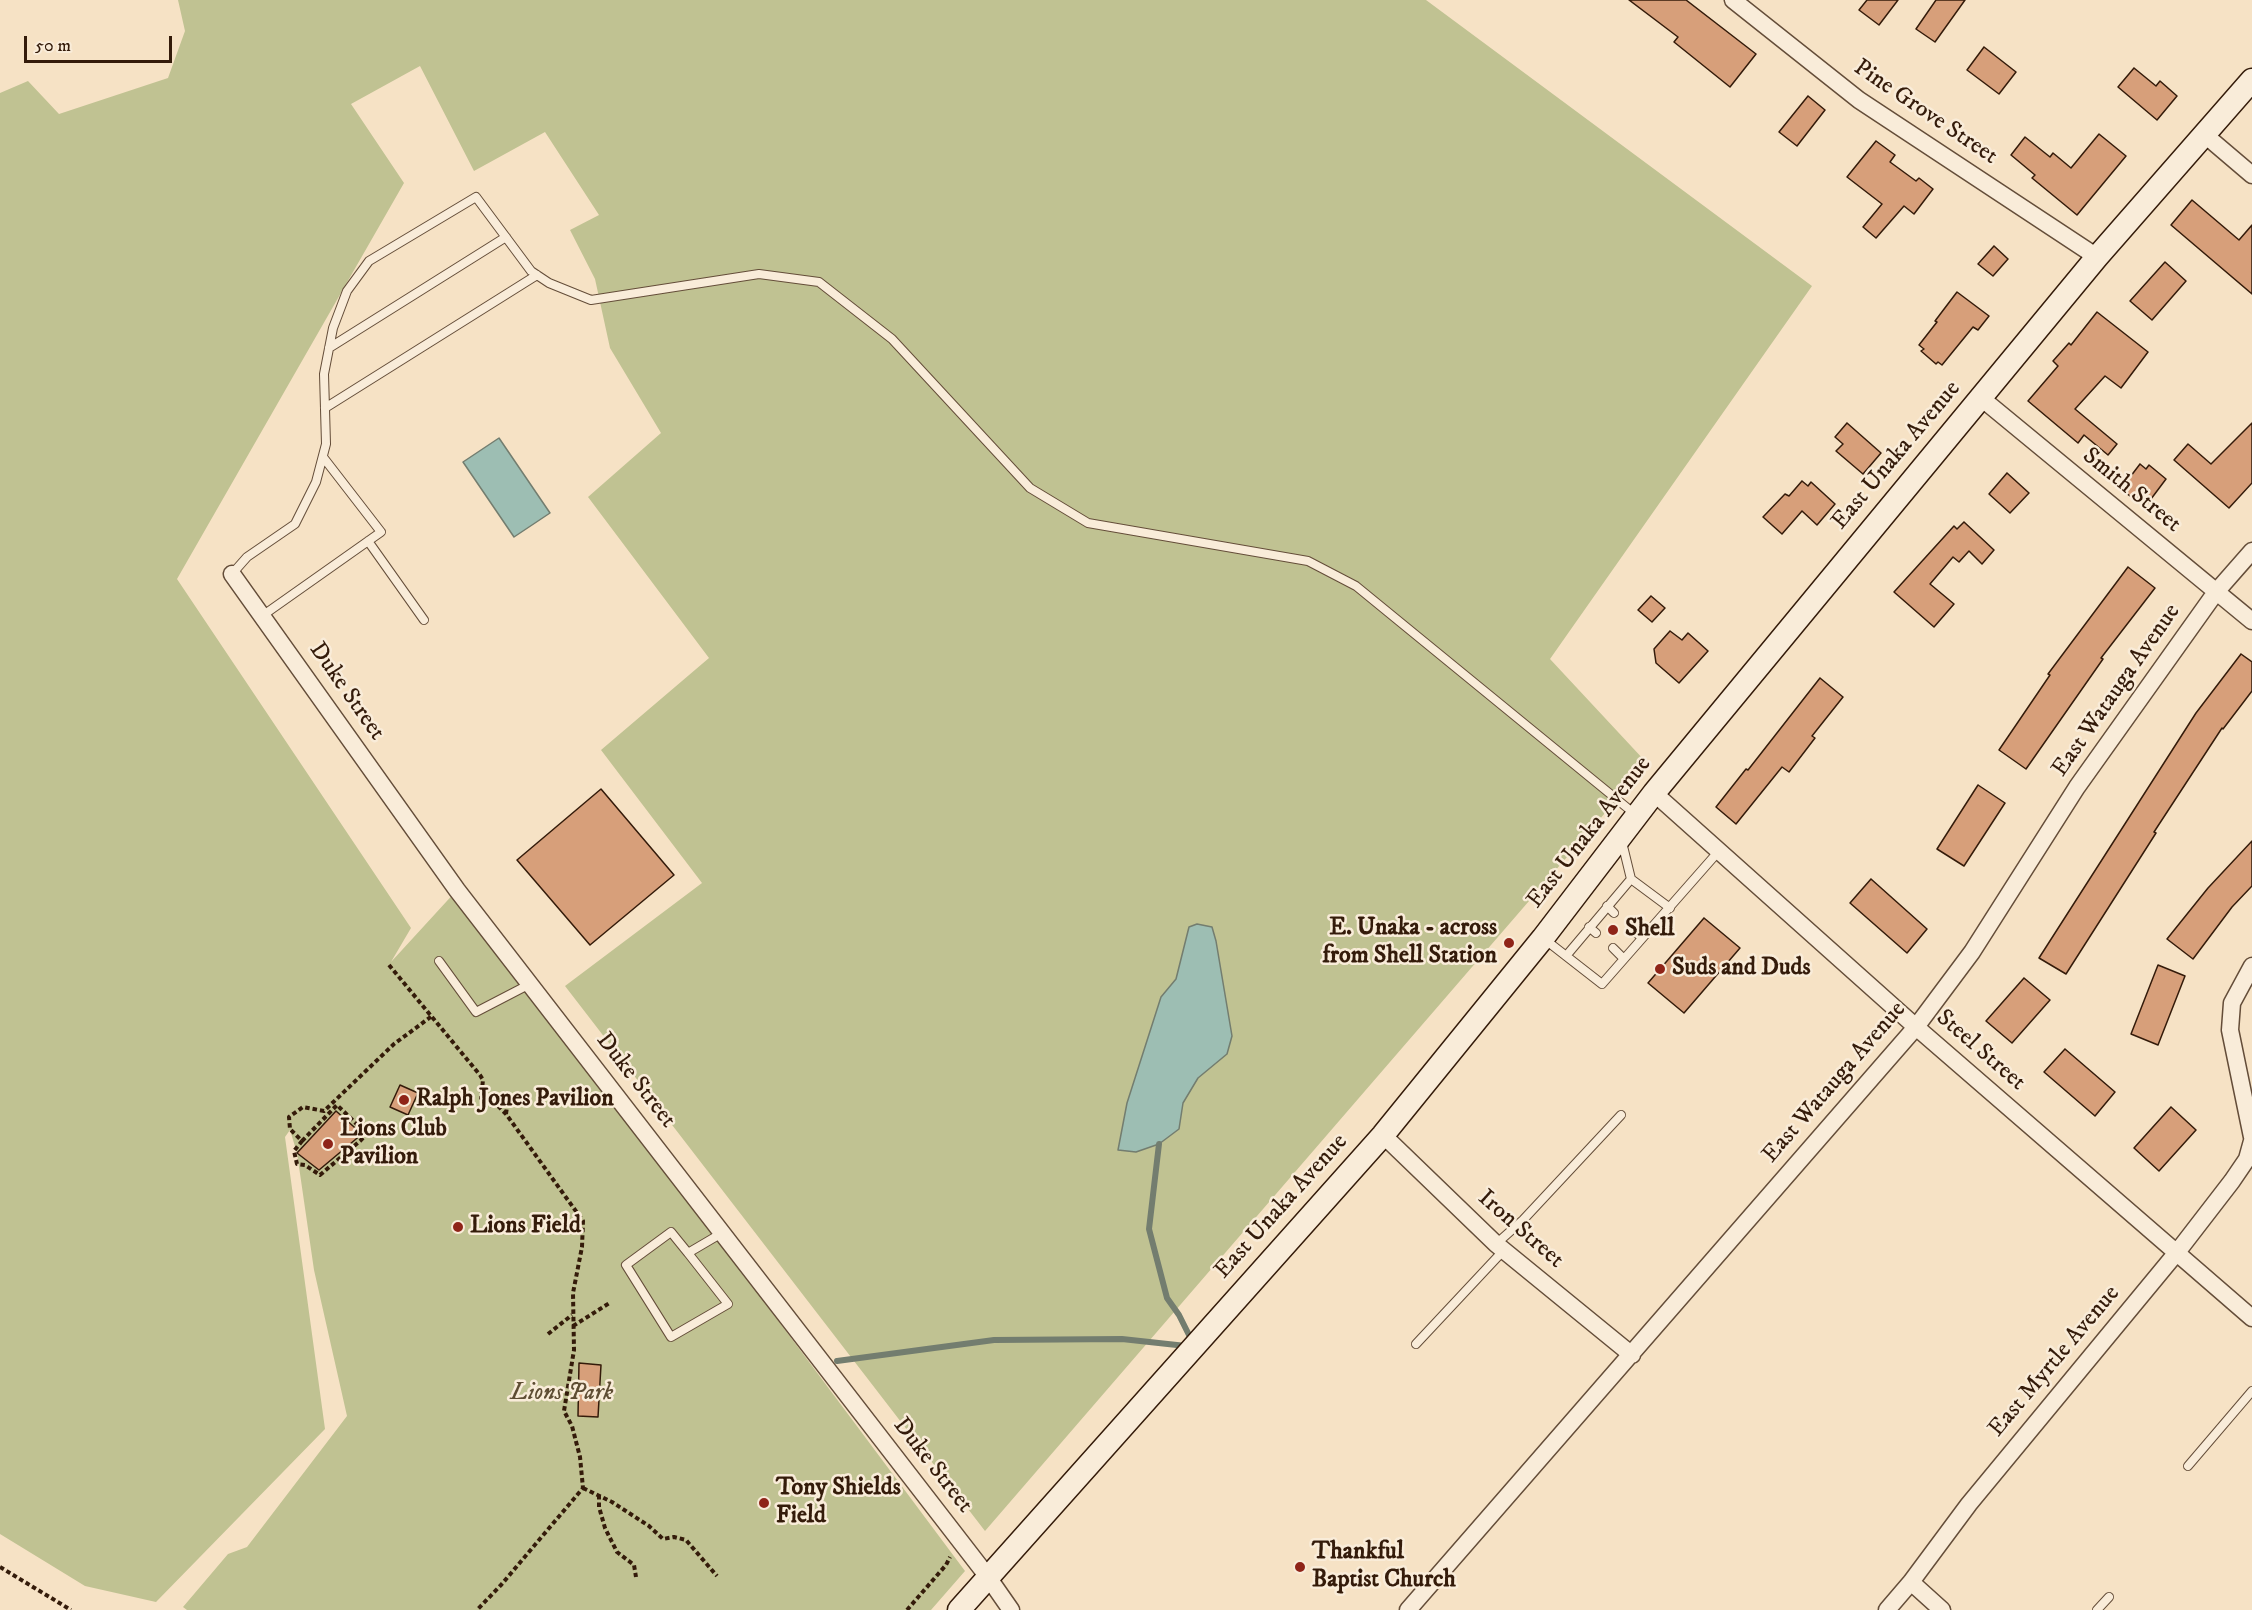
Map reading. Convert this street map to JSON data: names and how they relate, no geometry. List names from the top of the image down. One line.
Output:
{"streets":{"main road":["East Unaka Avenue"],"street":["Pine Grove Street","Smith Street","East Watauga Avenue","Duke Street","Steel Street","Iron Street","East Myrtle Avenue"]},"crossings":[["Pine Grove Street","East Unaka Avenue"],["East Unaka Avenue","Smith Street"],["East Unaka Avenue","Duke Street"],["East Unaka Avenue","Steel Street"],["East Unaka Avenue","Iron Street"],["Smith Street","East Watauga Avenue"],["East Watauga Avenue","Steel Street"],["East Watauga Avenue","Iron Street"],["Steel Street","East Myrtle Avenue"]],"parks":["Lions Park"],"places":["Shell","E. Unaka - across from Shell Station","Suds and Duds","Ralph Jones Pavilion","Lions Club Pavilion","Lions Field","Tony Shields Field","Thankful Baptist Church"],"scale_bar":"50 m"}
